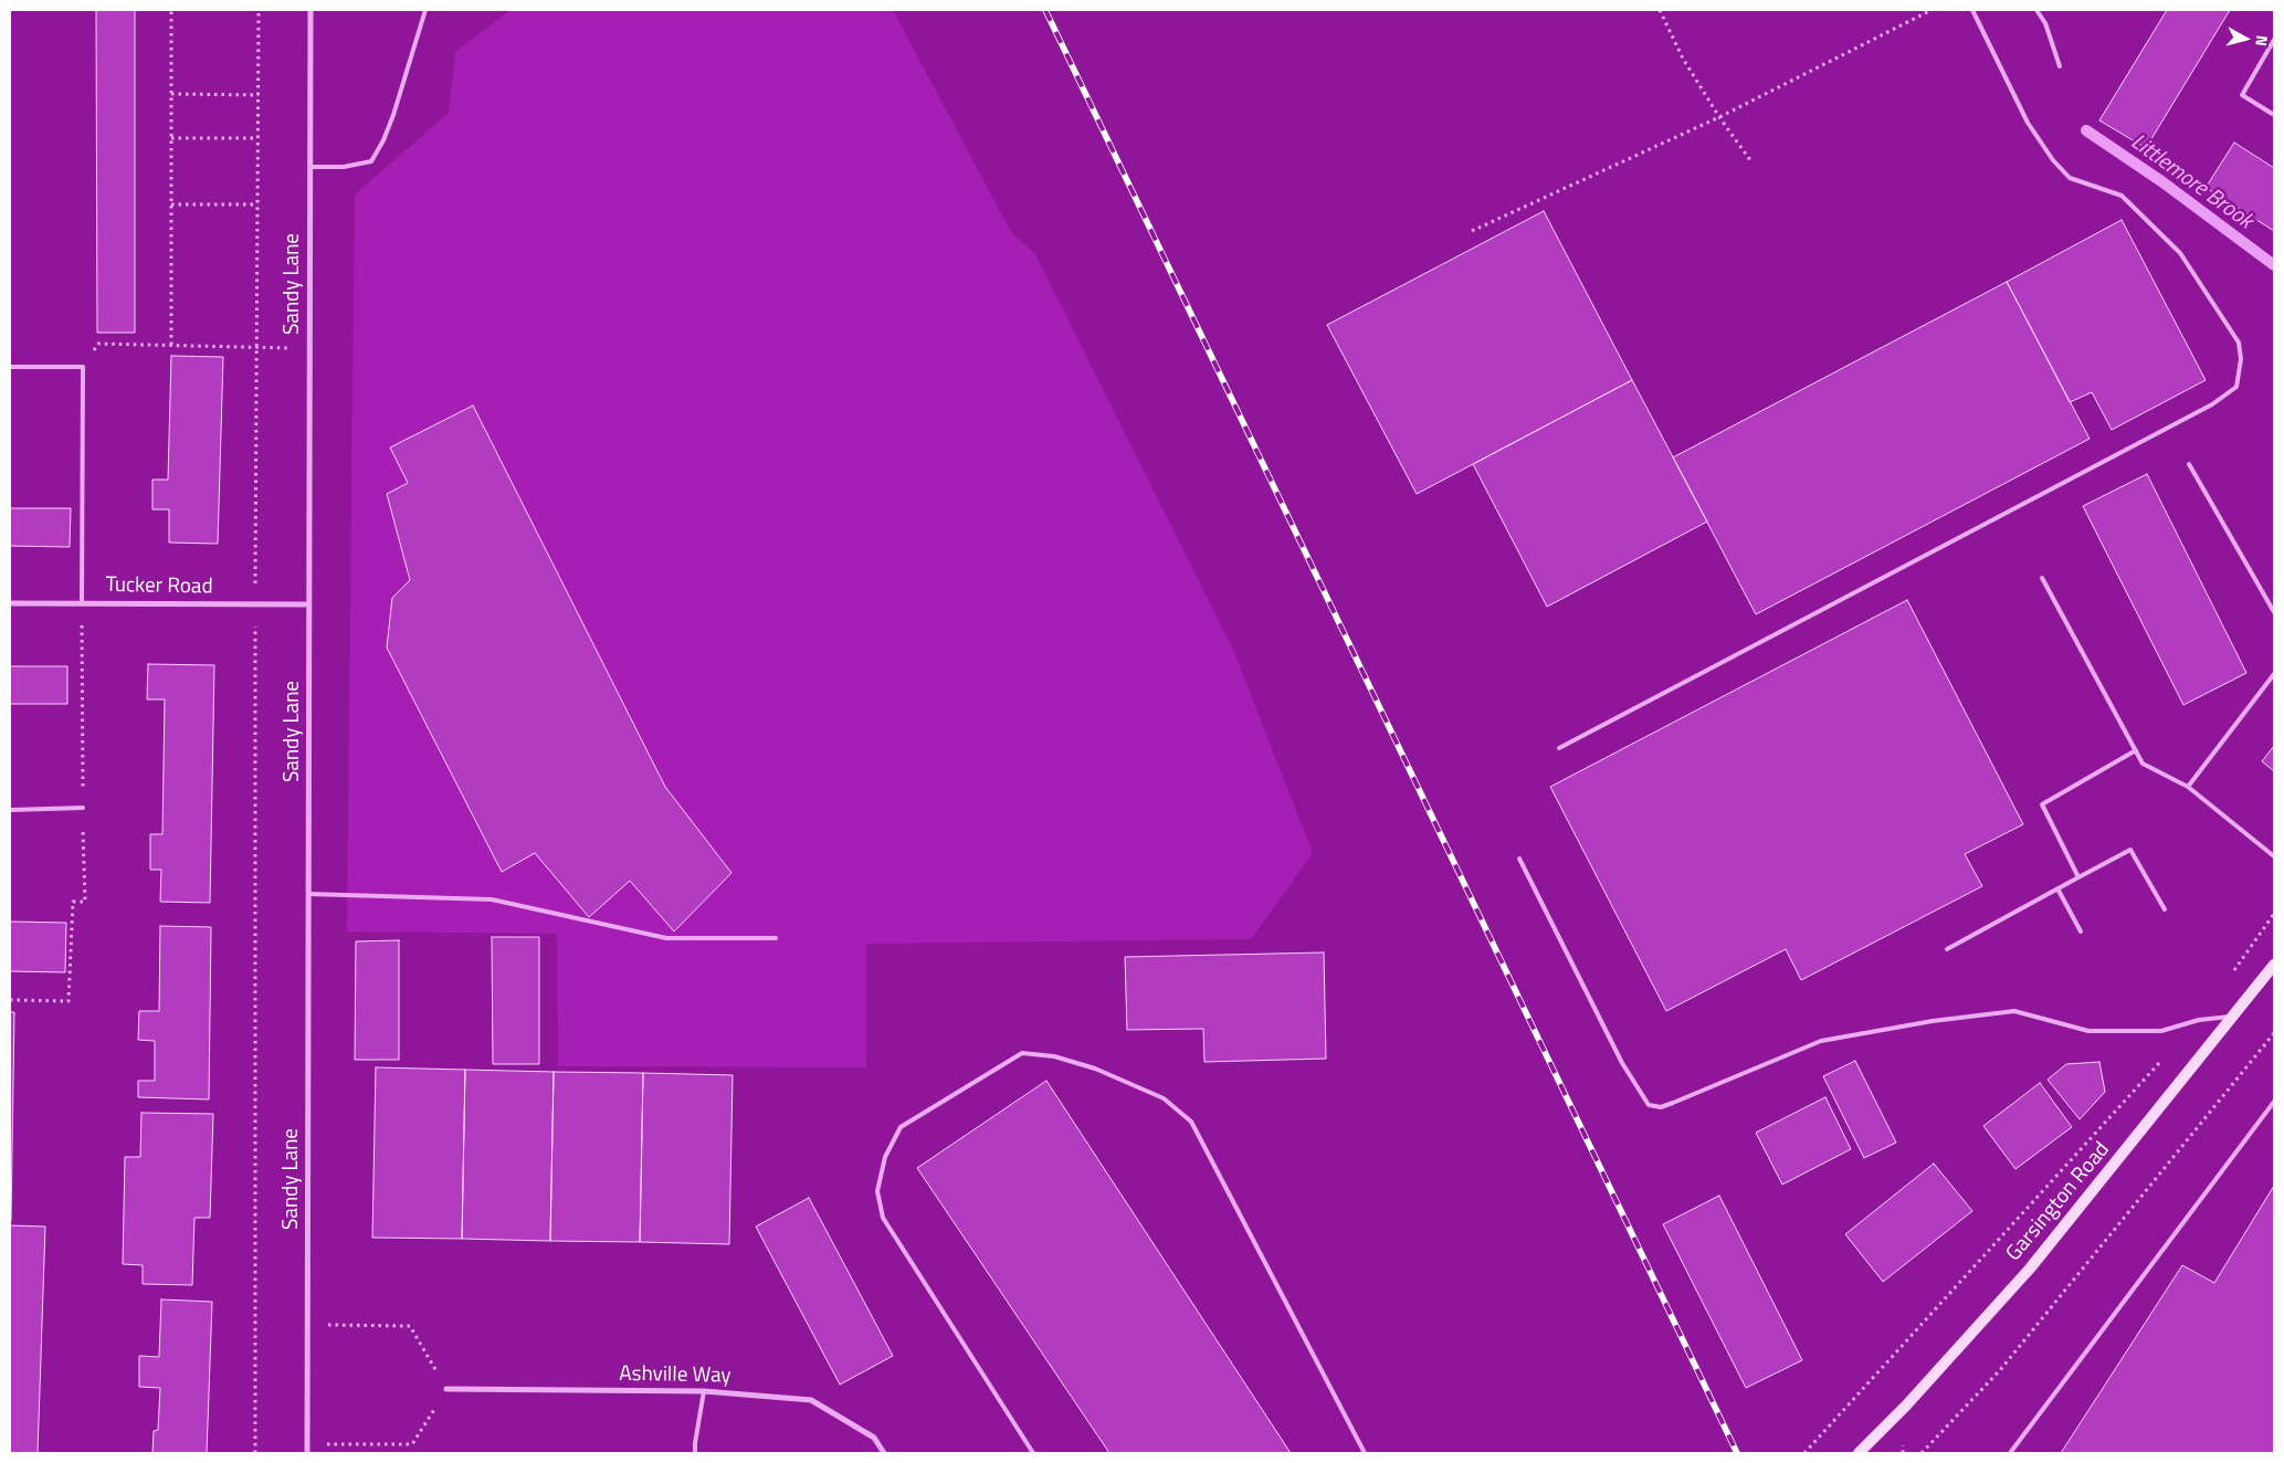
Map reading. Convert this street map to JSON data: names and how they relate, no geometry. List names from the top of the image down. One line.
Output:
{"streets":{"main road":["Garsington Road"],"street":["Sandy Lane","Tucker Road","Ashville Way"]},"crossings":[["Sandy Lane","Tucker Road"]],"water":["Littlemore Brook"],"north":"right"}
